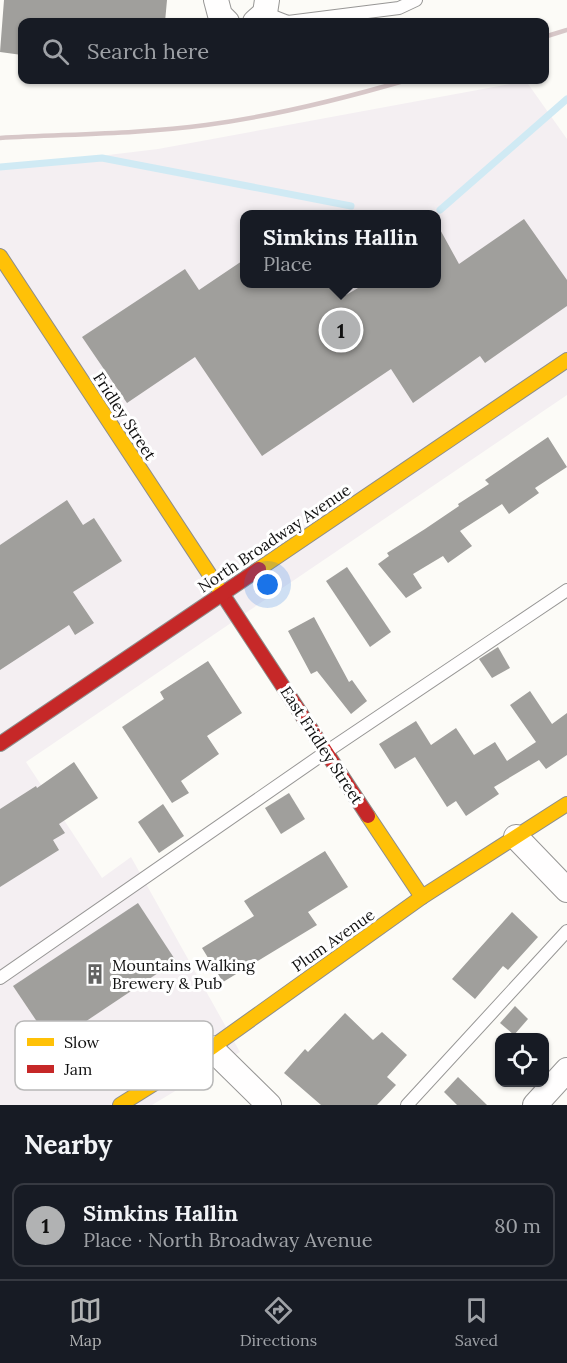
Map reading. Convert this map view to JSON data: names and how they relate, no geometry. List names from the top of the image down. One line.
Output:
{"streets":{"street":["Fridley Street","North Broadway Avenue","East Fridley Street","Plum Avenue"]},"crossings":[["Fridley Street","North Broadway Avenue"],["Fridley Street","East Fridley Street"],["North Broadway Avenue","East Fridley Street"],["East Fridley Street","Plum Avenue"]],"places":{"building":["Mountains Walking Brewery & Pub"]},"legend":["Slow","Jam"],"page":{"search":"Search here","popup":["Simkins Hallin","Place"],"pins":"1","heading":"Nearby","list":[{"mark":"1","name":"Simkins Hallin","note":"Place · North Broadway Avenue","value":"80 m"}],"nav":["Map","Directions","Saved"]}}
